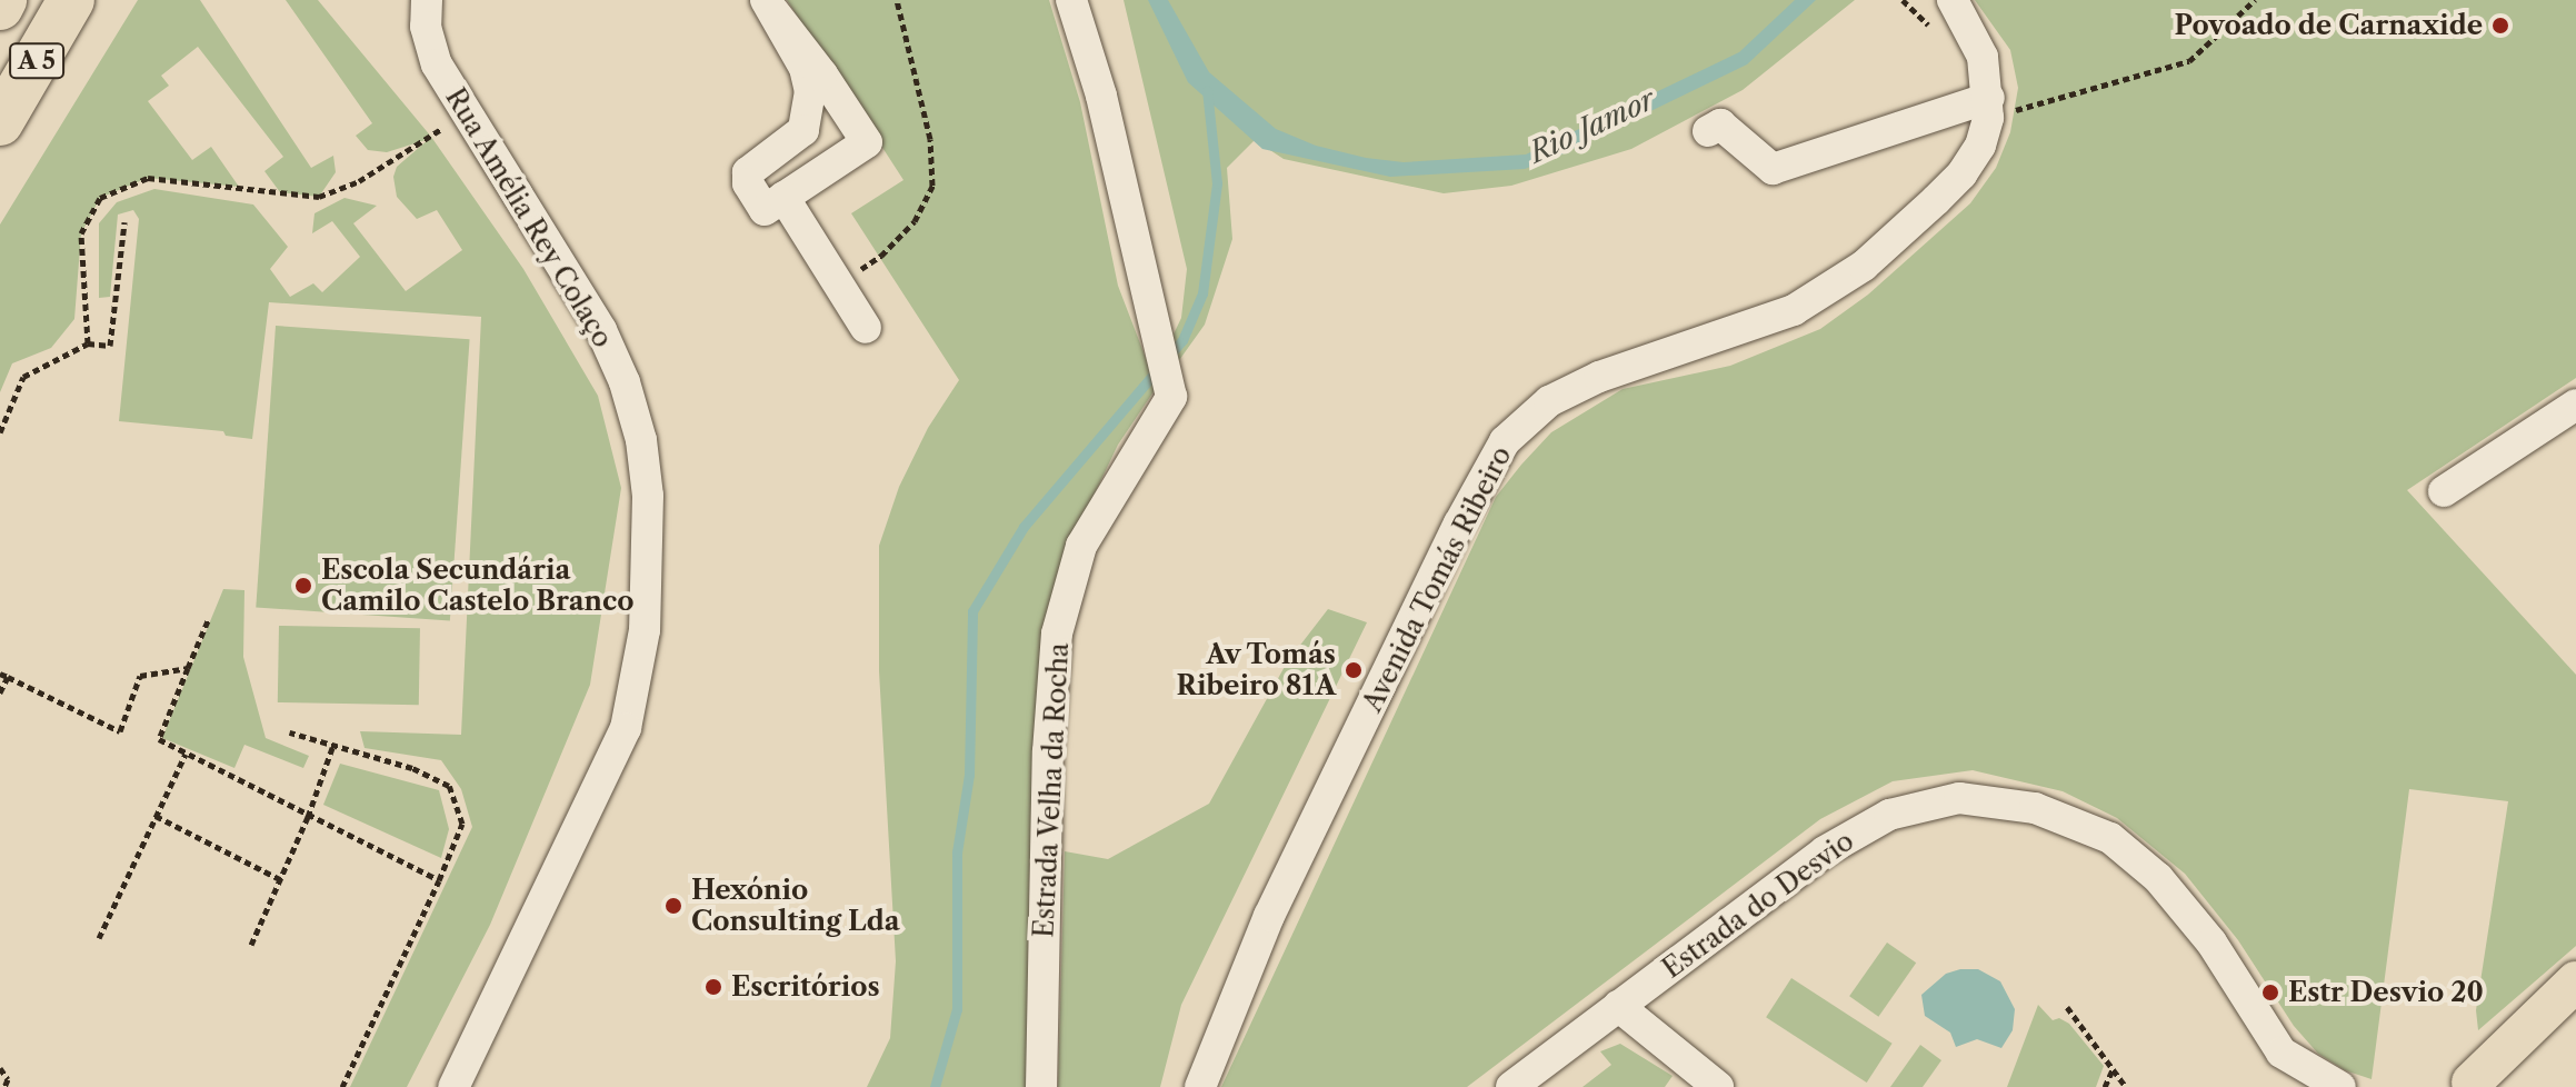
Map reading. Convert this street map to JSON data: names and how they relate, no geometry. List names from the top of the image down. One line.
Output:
{"streets":{"highway":["A 5"],"street":["Rua Amélia Rey Colaço","Avenida Tomás Ribeiro","Estrada Velha da Rocha","Estrada do Desvio"]},"water":["Rio Jamor"],"places":["Povoado de Carnaxide","Escola Secundária Camilo Castelo Branco","Av Tomás Ribeiro 81A","Hexónio Consulting Lda","Escritórios","Estr Desvio 20"]}
